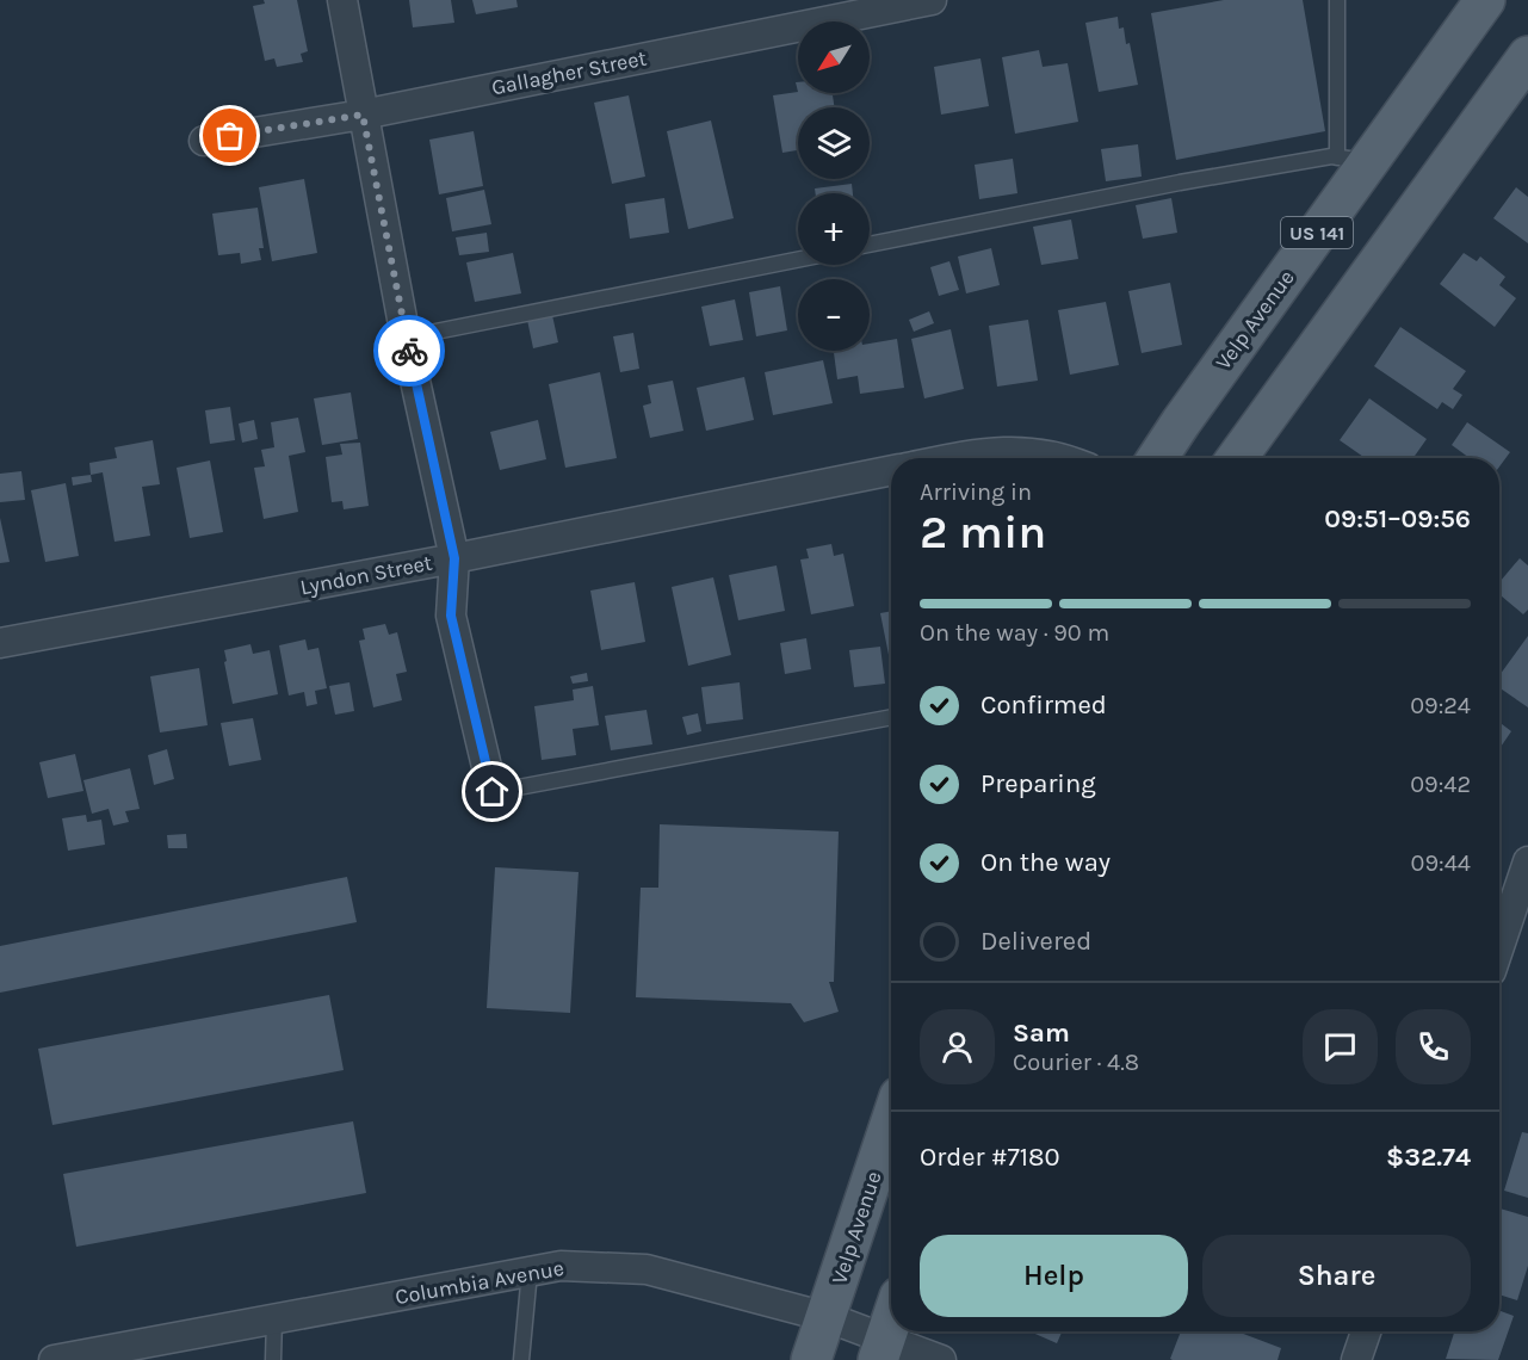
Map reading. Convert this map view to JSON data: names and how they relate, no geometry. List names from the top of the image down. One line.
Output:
{"streets":{"main road":["US 141","Velp Avenue"],"street":["Gallagher Street","Lyndon Street","Columbia Avenue"]},"crossings":[["Velp Avenue","Columbia Avenue"]],"north":"bottom left","page":{"map_buttons":["+","−"],"heading":["2 min","Arriving in","09:51–09:56"],"panel":["Sam","Courier · 4.8","Order #7180","$32.74"],"bar":"On the way · 90 m","list":[["Confirmed","09:24"],["Preparing","09:42"],["On the way","09:44"],"Delivered"],"buttons":["Help","Share"]}}
